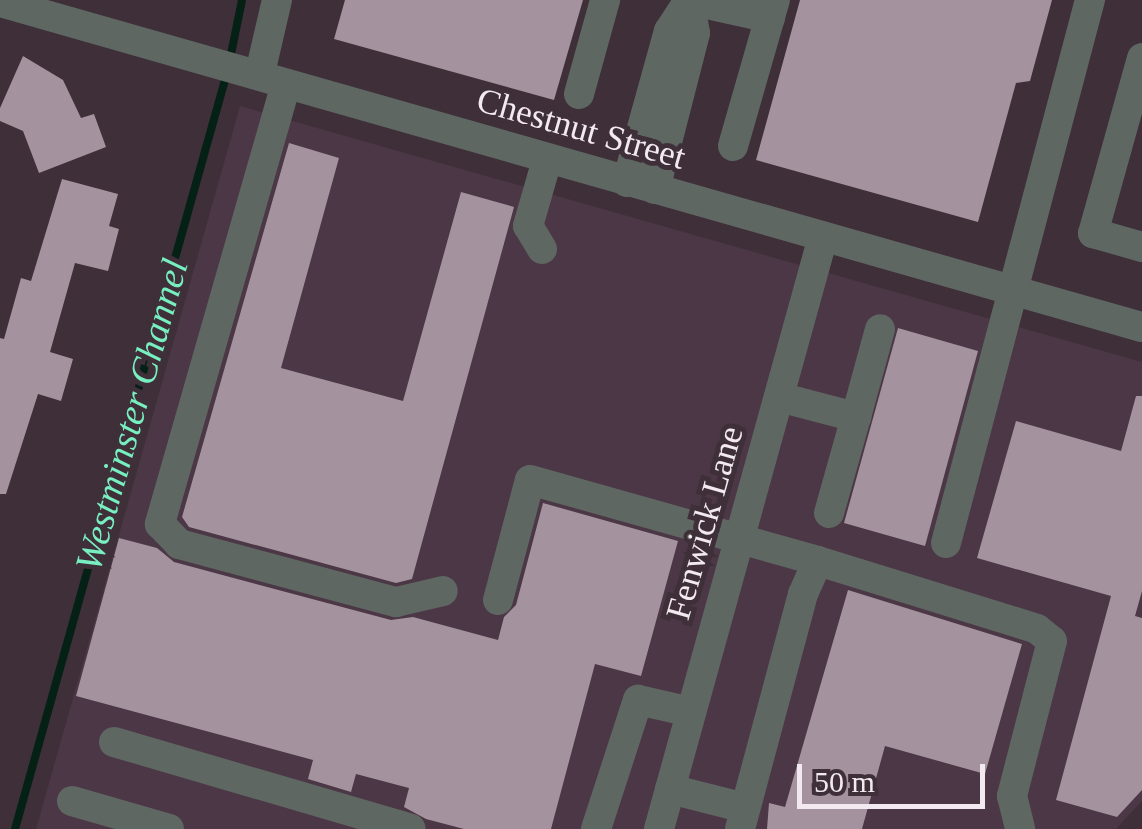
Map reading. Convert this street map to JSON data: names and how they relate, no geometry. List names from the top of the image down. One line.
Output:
{"streets":{"street":["Chestnut Street","Fenwick Lane"]},"crossings":[["Chestnut Street","Fenwick Lane"]],"water":["Westminster Channel"],"scale_bar":"50 m"}
